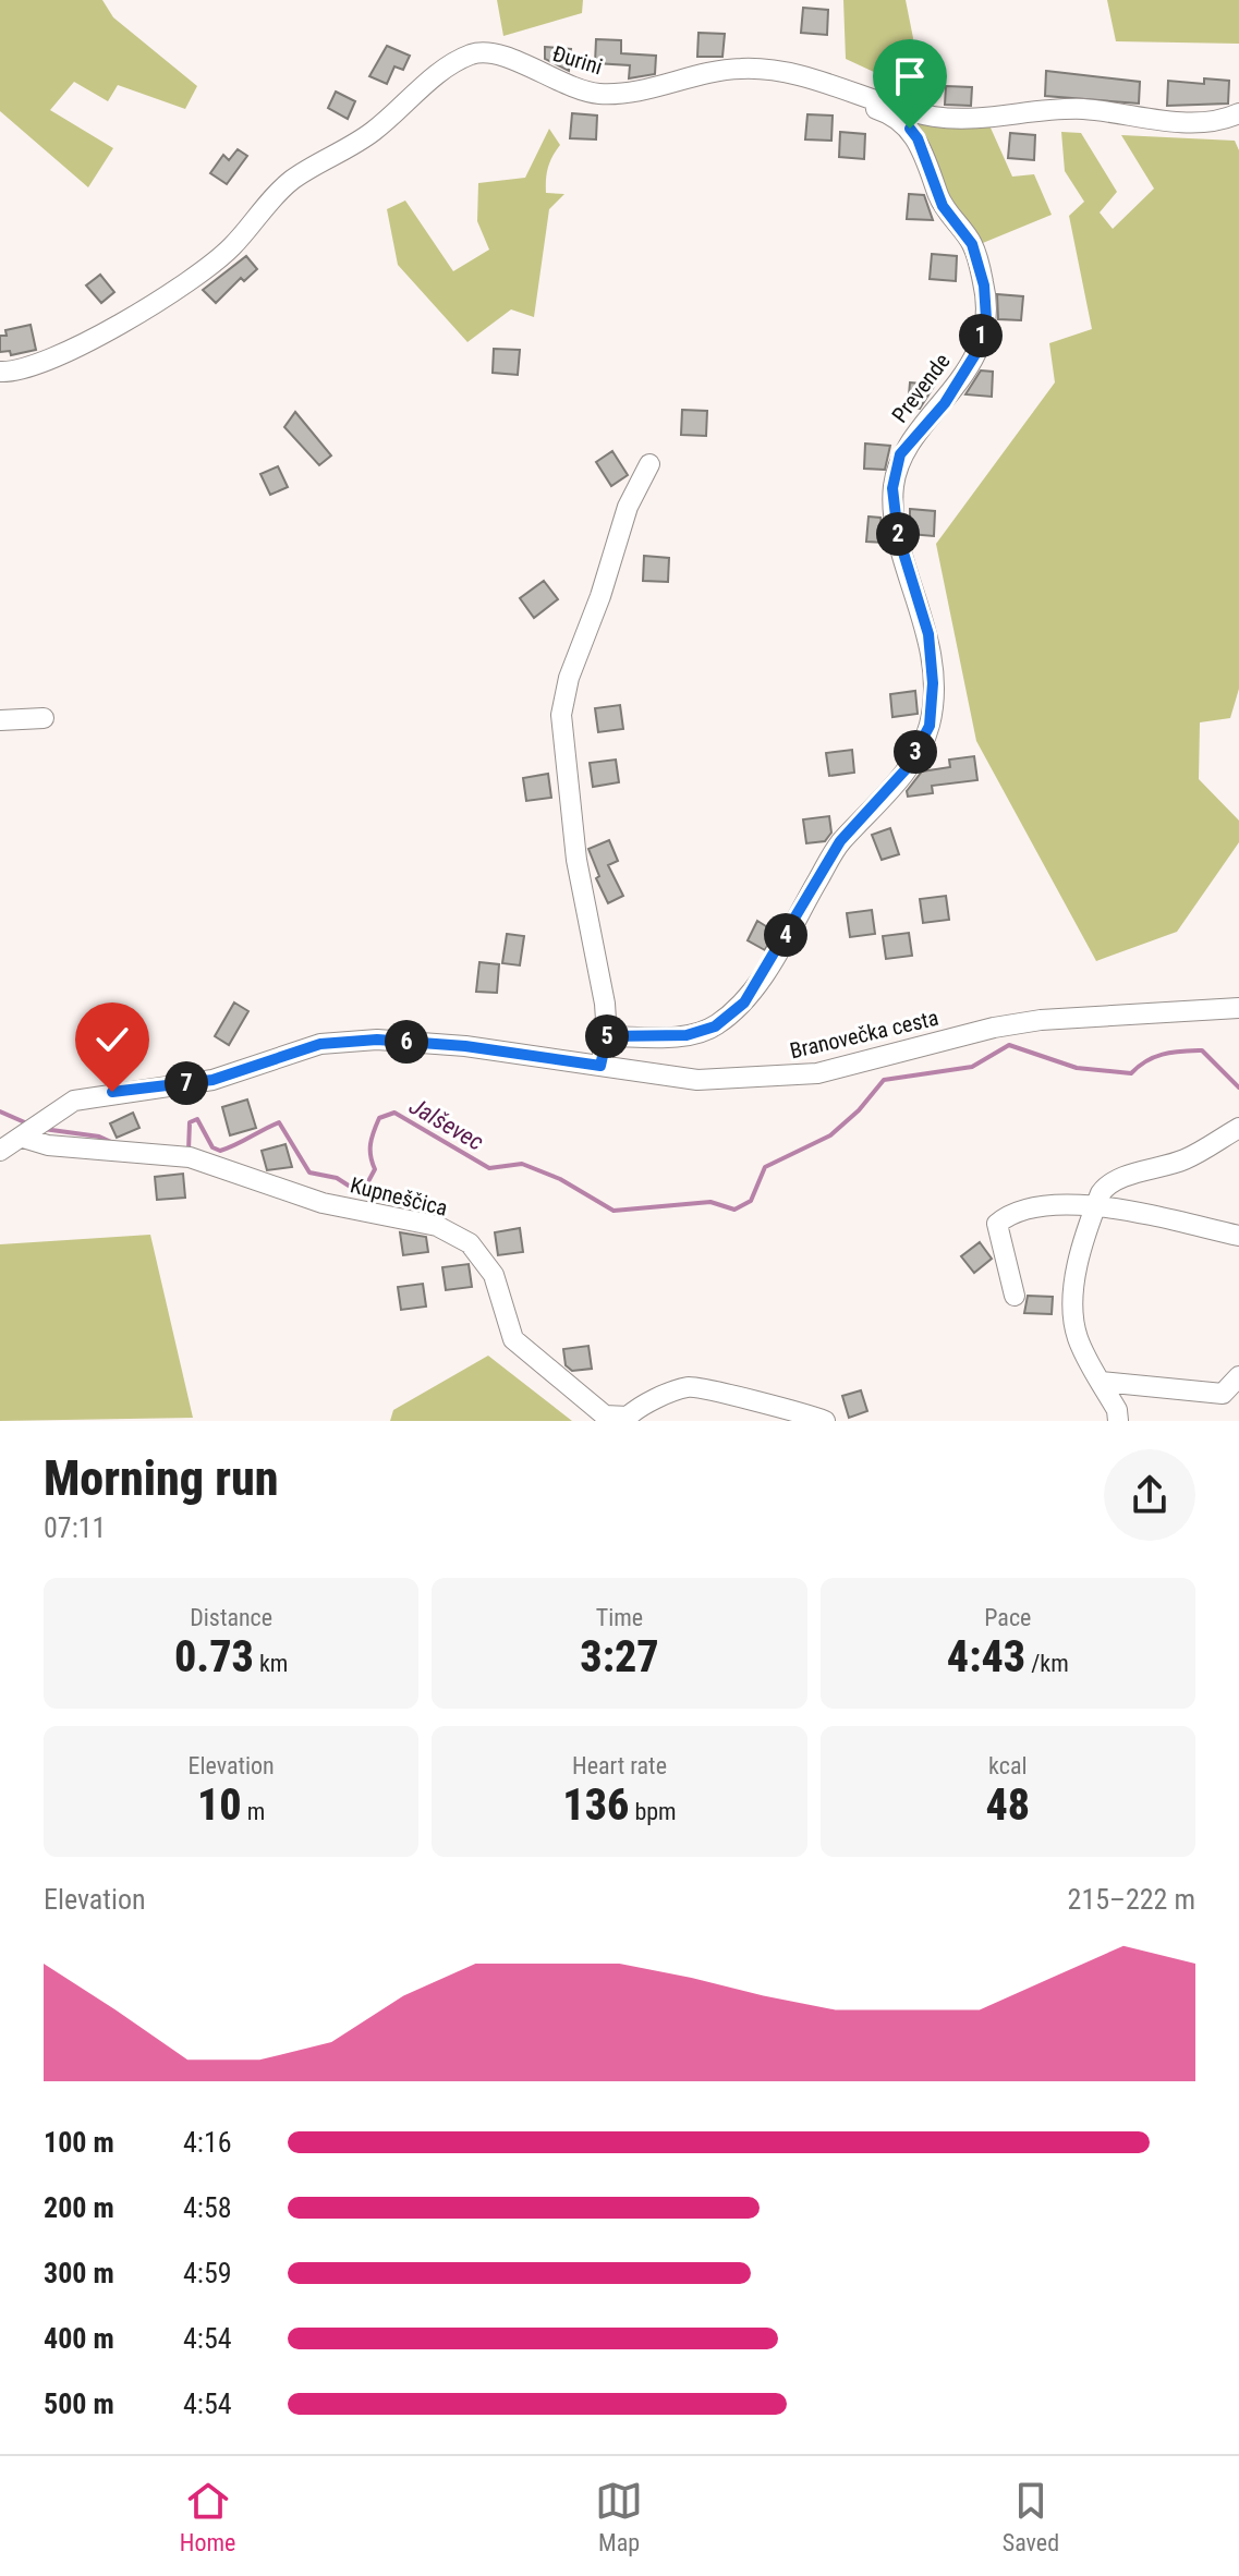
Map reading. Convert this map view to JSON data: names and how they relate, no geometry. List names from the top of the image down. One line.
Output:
{"streets":{"street":["Đurini","Prevende","Branovečka cesta","Kupneščica"]},"crossings":[["Đurini","Prevende"],["Branovečka cesta","Kupneščica"]],"water":["Jalševec"],"page":{"pins":["1","2","3","4","5","6","7"],"heading":["Morning run","07:11"],"stats":[["Distance","0.73 km"],["Time","3:27"],["Pace","4:43 /km"],["Elevation","10 m"],["Heart rate","136 bpm"],["kcal","48"]],"chart":["Elevation","215–222 m"],"list":[{"name":"100 m","note":"4:16"},{"name":"200 m","note":"4:58"},{"name":"300 m","note":"4:59"},{"name":"400 m","note":"4:54"},{"name":"500 m","note":"4:54"}],"tabs":["Home","Map","Saved"]}}
